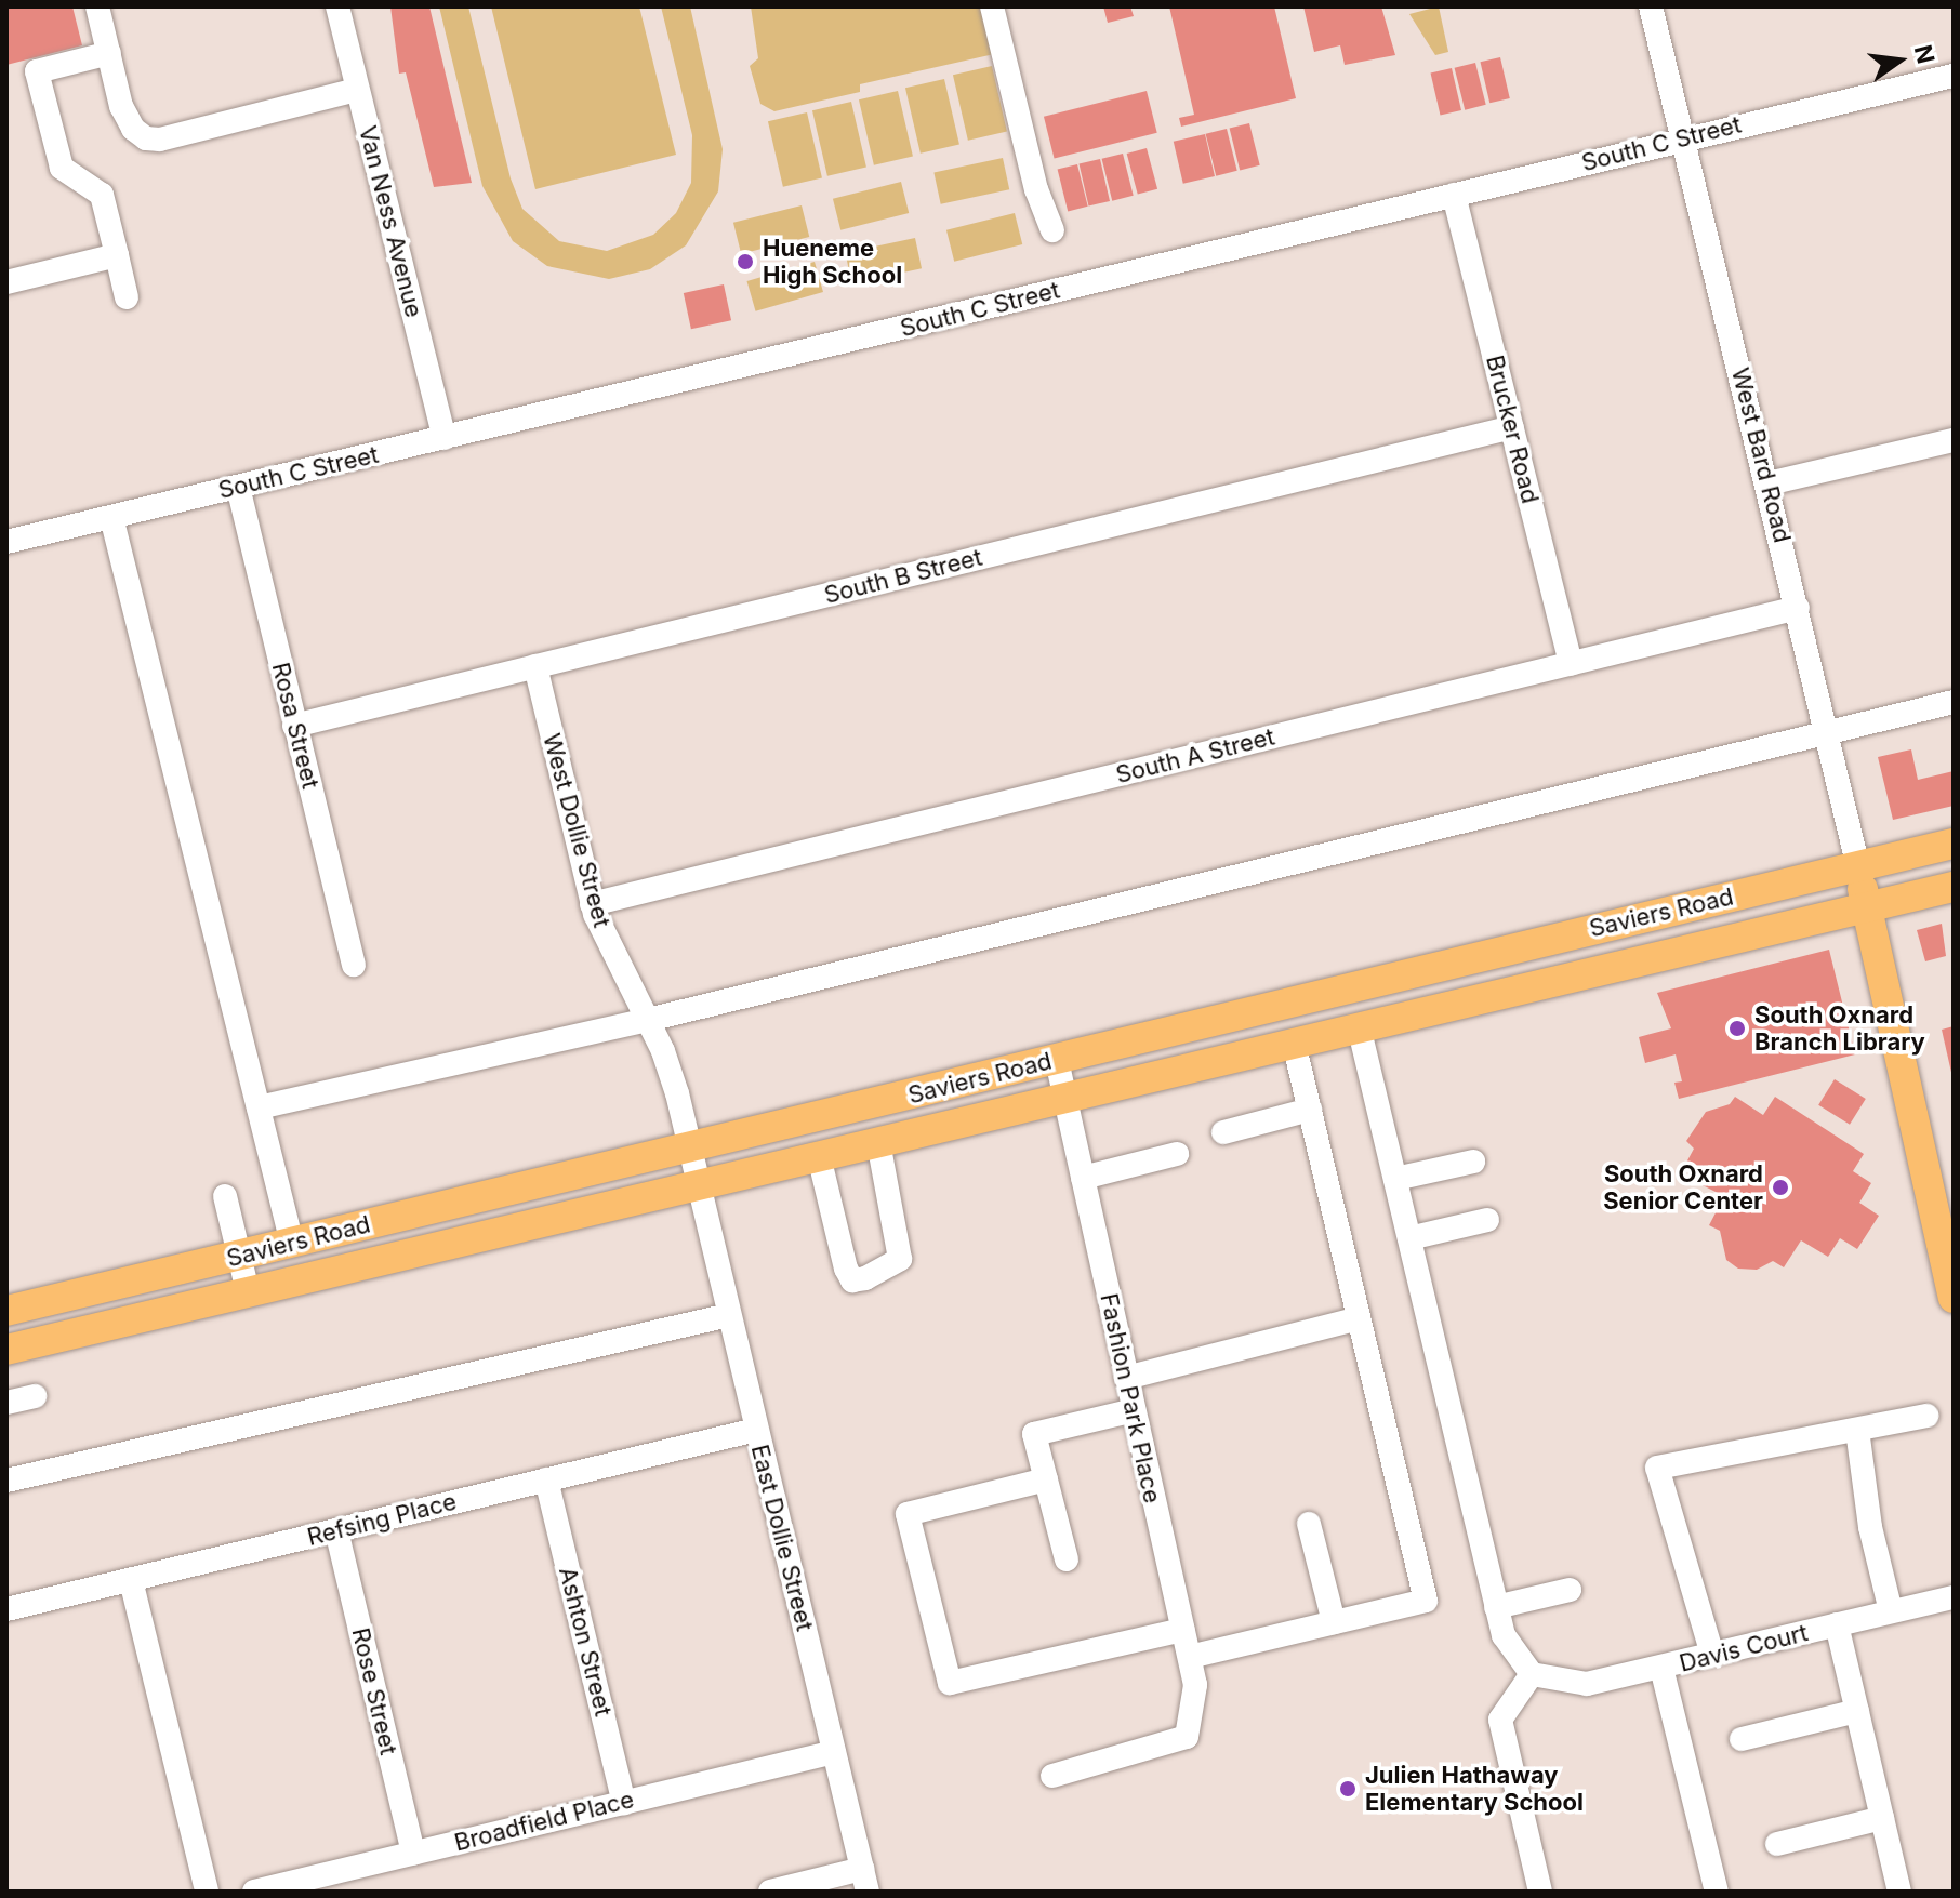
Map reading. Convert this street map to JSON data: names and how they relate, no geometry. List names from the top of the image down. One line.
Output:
{"streets":{"main road":["West Bard Road","Saviers Road"],"street":["South C Street","Van Ness Avenue","Brucker Road","South B Street","Rosa Street","South A Street","West Dollie Street","Fashion Park Place","Refsing Place","East Dollie Street","Ashton Street","Davis Court","Rose Street","Broadfield Place"]},"crossings":[["South C Street","Van Ness Avenue"],["South C Street","Brucker Road"],["South C Street","West Bard Road"],["South C Street","Rosa Street"],["Brucker Road","South B Street"],["Brucker Road","South A Street"],["West Bard Road","South A Street"],["West Bard Road","Saviers Road"],["South B Street","Rosa Street"],["South B Street","West Dollie Street"],["South A Street","West Dollie Street"],["West Dollie Street","Saviers Road"],["West Dollie Street","East Dollie Street"],["Saviers Road","Fashion Park Place"],["Saviers Road","East Dollie Street"],["Refsing Place","East Dollie Street"],["Refsing Place","Ashton Street"],["Refsing Place","Rose Street"],["East Dollie Street","Broadfield Place"],["Ashton Street","Broadfield Place"],["Rose Street","Broadfield Place"]],"places":["Hueneme High School","South Oxnard Branch Library","South Oxnard Senior Center","Julien Hathaway Elementary School"],"north":"right"}
